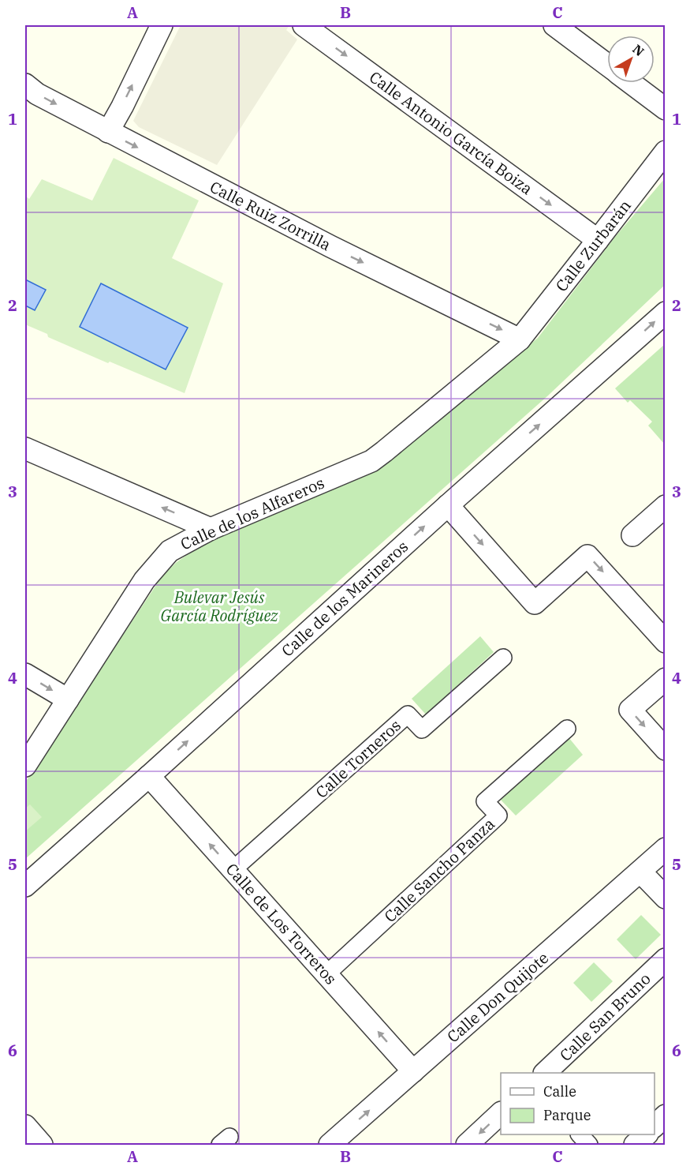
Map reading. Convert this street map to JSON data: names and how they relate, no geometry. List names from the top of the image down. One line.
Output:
{"streets":{"street":["Calle Antonio García Boiza","Calle Ruiz Zorrilla","Calle Zurbarán","Calle de los Alfareros","Calle de los Marineros","Calle Torneros","Calle Sancho Panza","Calle de Los Torreros","Calle Don Quijote","Calle San Bruno"]},"crossings":[["Calle Antonio García Boiza","Calle Zurbarán"],["Calle Ruiz Zorrilla","Calle Zurbarán"],["Calle Ruiz Zorrilla","Calle de los Alfareros"],["Calle Zurbarán","Calle de los Alfareros"],["Calle de los Marineros","Calle de Los Torreros"],["Calle Torneros","Calle de Los Torreros"],["Calle Sancho Panza","Calle de Los Torreros"],["Calle de Los Torreros","Calle Don Quijote"]],"one_way":["Calle Antonio García Boiza","Calle Ruiz Zorrilla","Calle de los Marineros","Calle de Los Torreros"],"parks":["Bulevar Jesús García Rodríguez"],"legend":["Calle","Parque"],"north":"top right","grid":{"columns":["A","B","C"],"rows":["1","2","3","4","5","6"]}}
